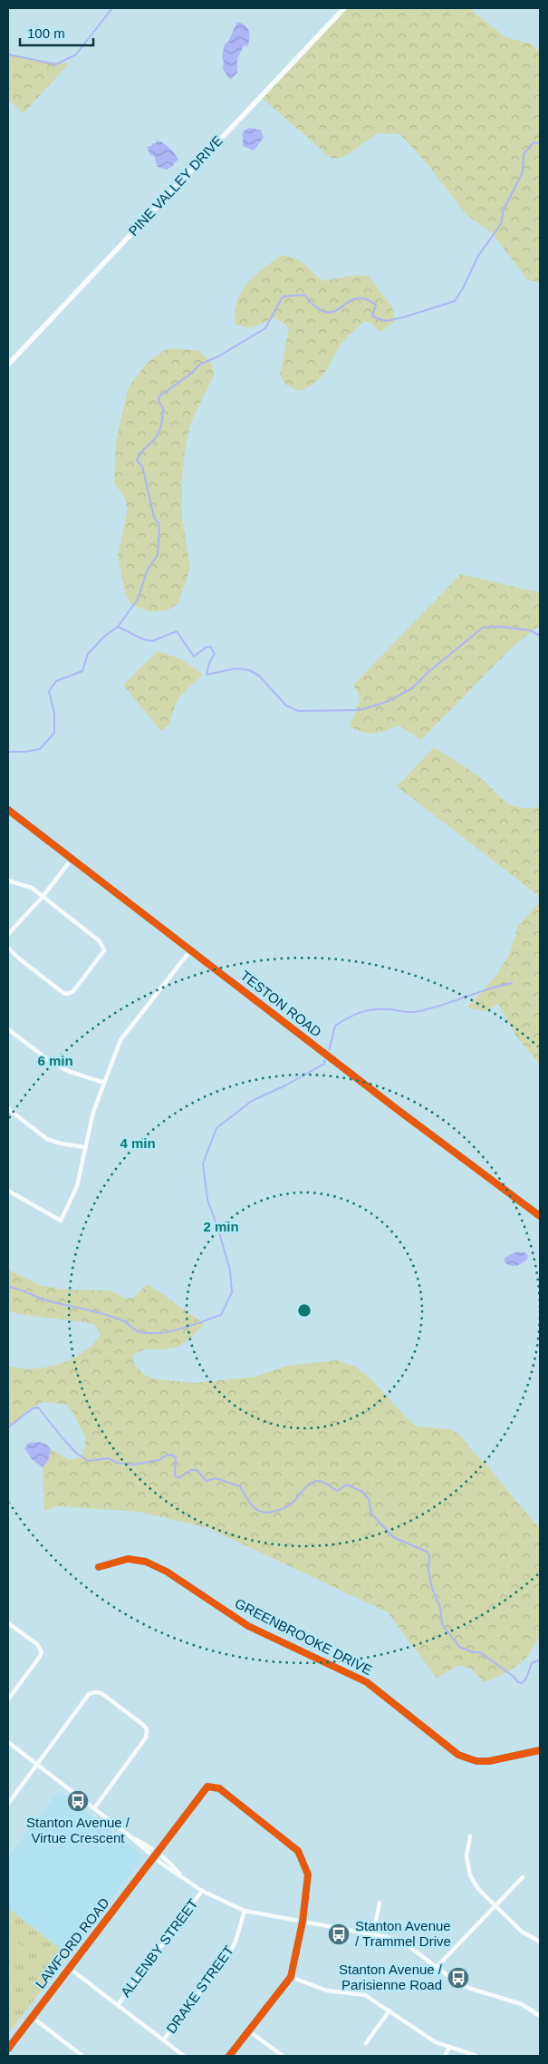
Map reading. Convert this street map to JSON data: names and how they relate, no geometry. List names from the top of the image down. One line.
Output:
{"streets":{"street":["PINE VALLEY DRIVE","TESTON ROAD","GREENBROOKE DRIVE","LAWFORD ROAD","ALLENBY STREET","DRAKE STREET"]},"places":{"bus stop":["Stanton Avenue / Virtue Crescent","Stanton Avenue / Trammel Drive","Stanton Avenue / Parisienne Road"]},"scale_bar":"100 m","rings":["6 min","4 min","2 min"]}
